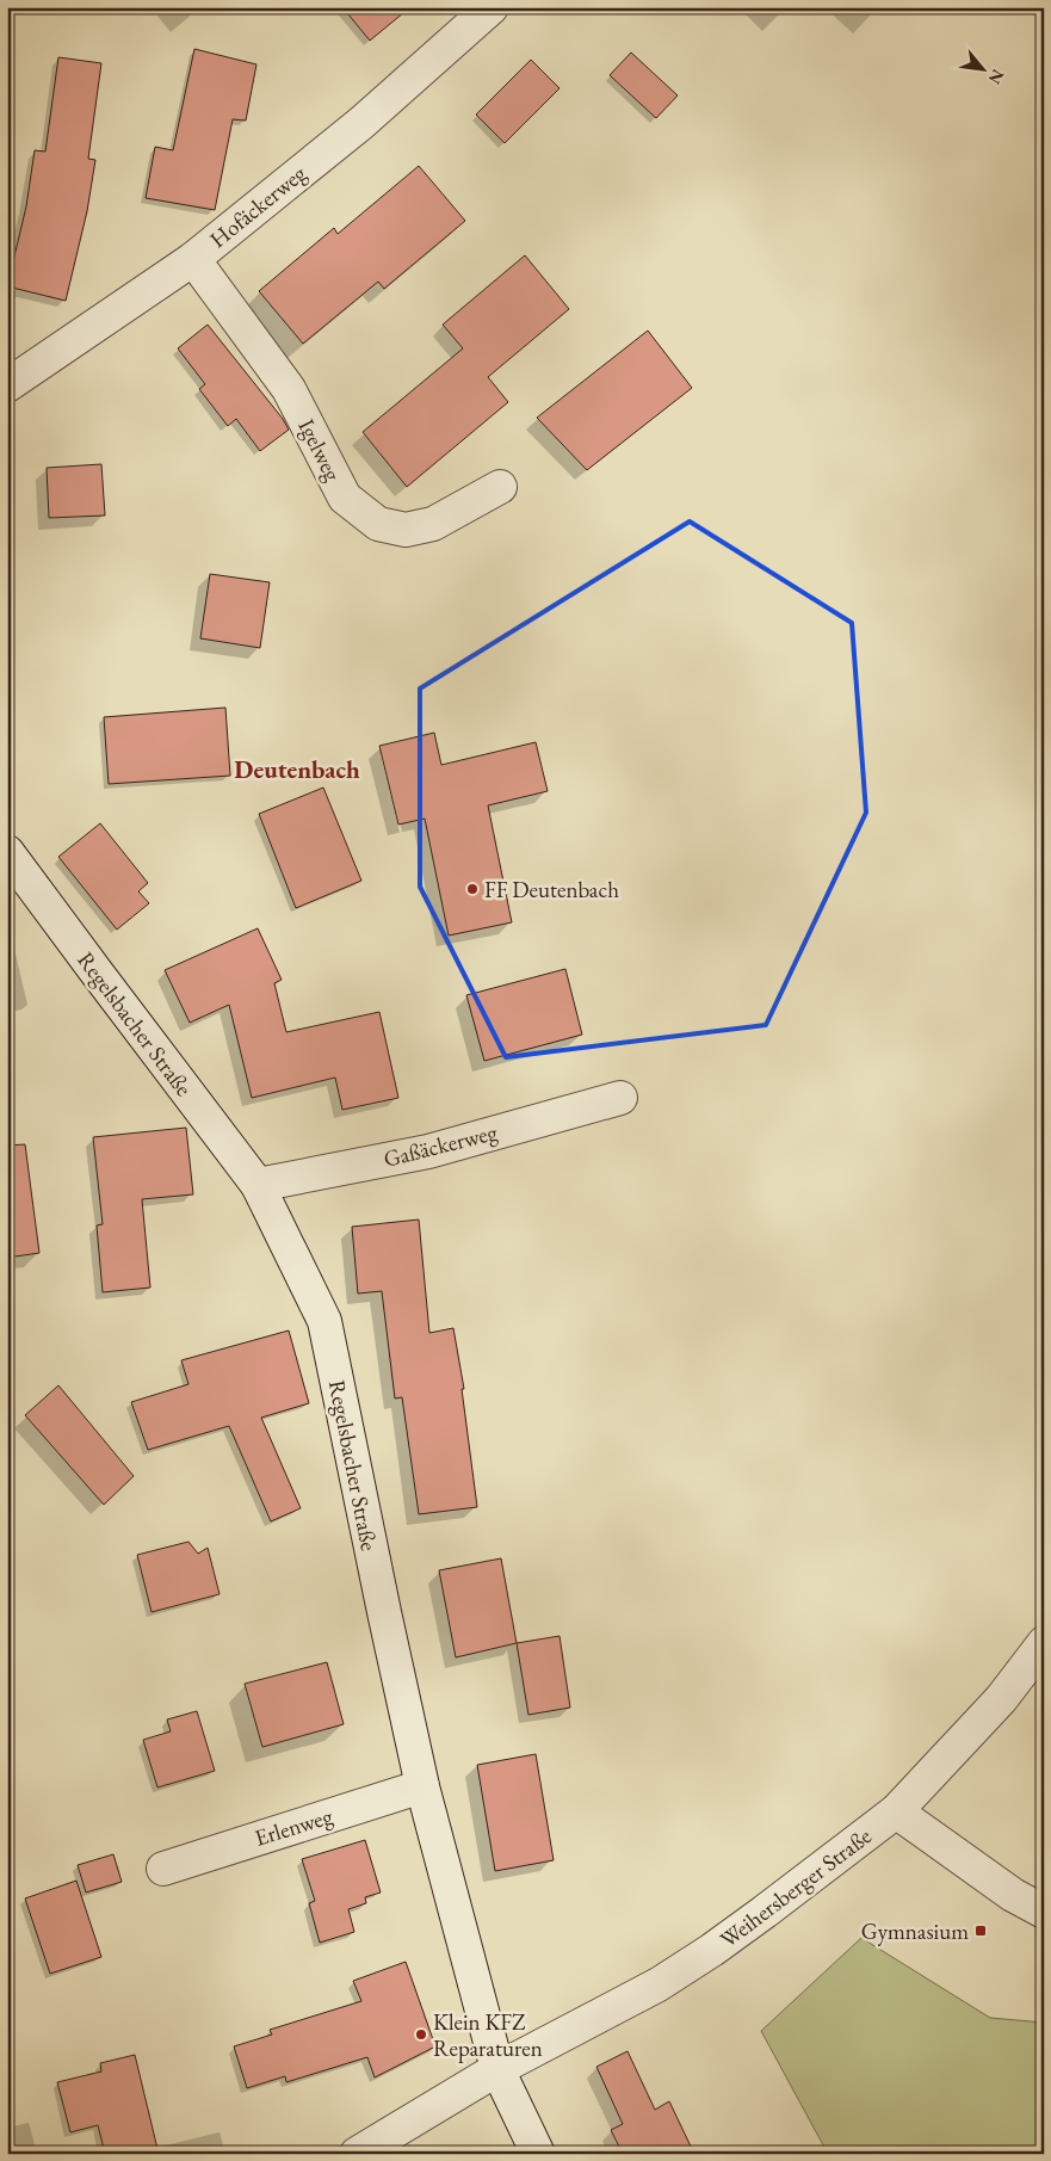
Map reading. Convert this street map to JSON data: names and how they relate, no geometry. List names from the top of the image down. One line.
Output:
{"streets":{"street":["Hofäckerweg","Igelweg","Regelsbacher Straße","Gaßäckerweg","Erlenweg","Weihersberger Straße"]},"crossings":[["Hofäckerweg","Igelweg"],["Regelsbacher Straße","Gaßäckerweg"],["Regelsbacher Straße","Erlenweg"],["Regelsbacher Straße","Weihersberger Straße"]],"districts":["Deutenbach"],"places":{"other":["FF Deutenbach","Klein KFZ Reparaturen"],"transit":["Gymnasium"]},"north":"bottom right"}
